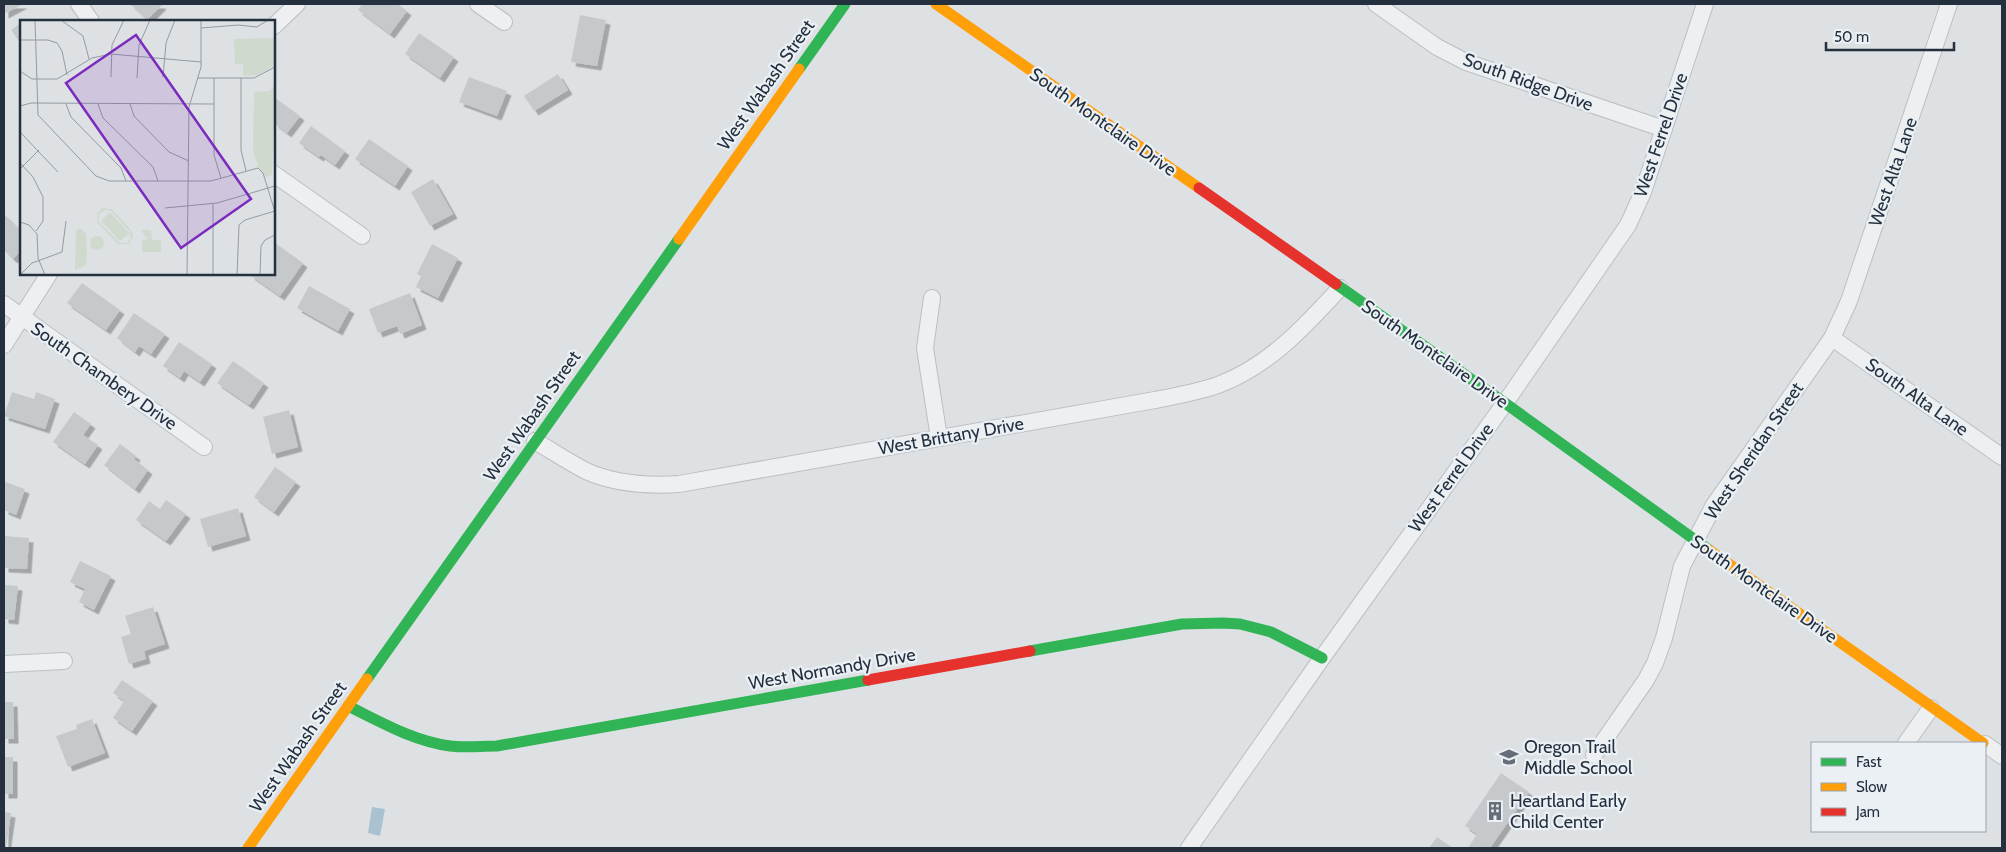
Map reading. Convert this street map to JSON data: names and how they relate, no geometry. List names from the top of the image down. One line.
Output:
{"streets":{"street":["South Ridge Drive","West Wabash Street","South Montclaire Drive","West Ferrel Drive","West Alta Lane","South Chambery Drive","South Alta Lane","West Brittany Drive","West Sheridan Street","West Normandy Drive"]},"crossings":[["South Ridge Drive","West Ferrel Drive"],["West Wabash Street","West Brittany Drive"],["West Wabash Street","West Normandy Drive"],["South Montclaire Drive","West Ferrel Drive"],["South Montclaire Drive","West Brittany Drive"],["South Montclaire Drive","West Sheridan Street"],["West Ferrel Drive","West Normandy Drive"],["West Alta Lane","South Alta Lane"],["West Alta Lane","West Sheridan Street"],["South Alta Lane","West Sheridan Street"]],"places":{"school or university":["Oregon Trail Middle School"],"building":["Heartland Early Child Center"]},"legend":["Fast","Slow","Jam"],"scale_bar":"50 m"}
